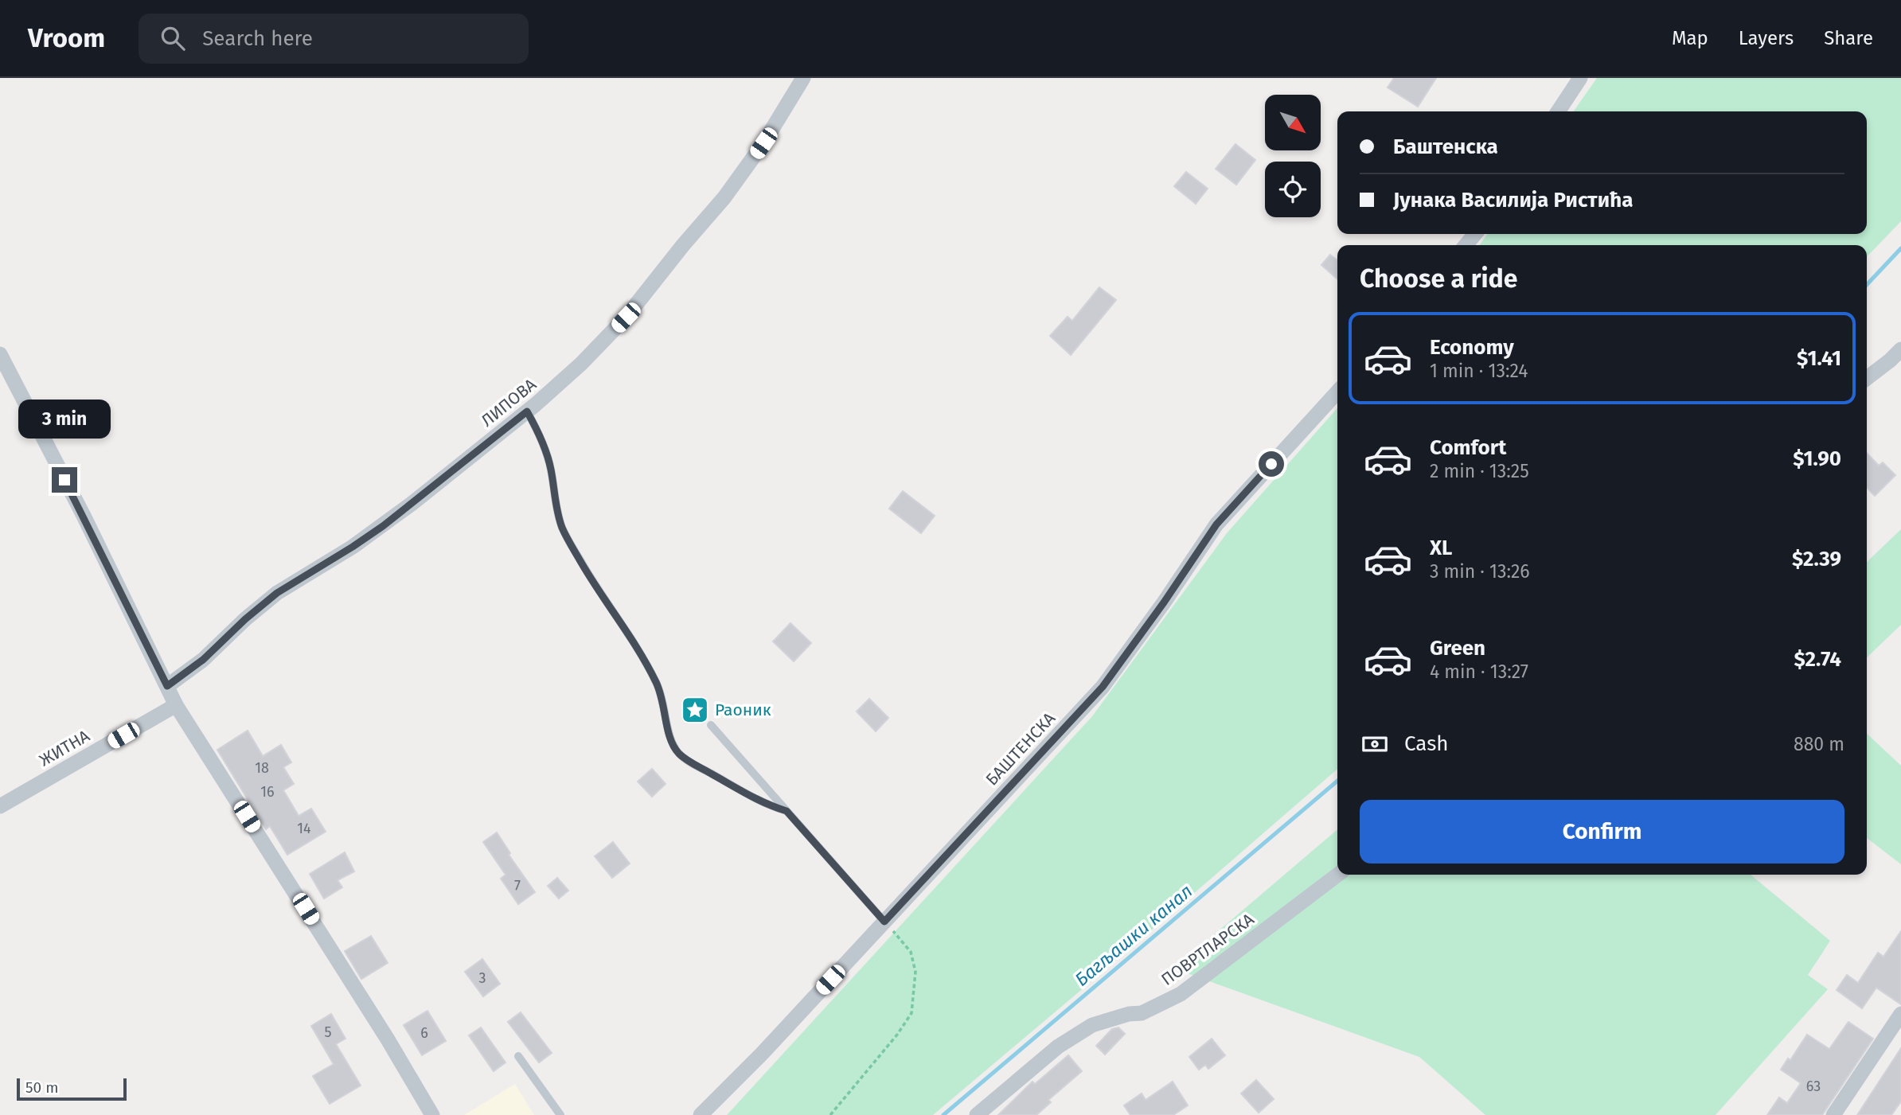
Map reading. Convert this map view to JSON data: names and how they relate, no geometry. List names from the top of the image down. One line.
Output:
{"streets":{"street":["ЛИПОВА","ЖИТНА","БАШТЕНСКА","ПОВРТЛАРСКА"]},"water":["Багљашки канал"],"places":{"place":["Раоник"]},"house_numbers":["18","16","14","7","3","5","6","63"],"scale_bar":"50 m","north":"bottom right","page":{"header":"Vroom","search":"Search here","nav":["Map","Layers","Share"],"banner":["Баштенска","Јунака Василија Ристића"],"heading":"Choose a ride","list":[{"name":"Economy","note":"1 min · 13:24","value":"$1.41"},{"name":"Comfort","note":"2 min · 13:25","value":"$1.90"},{"name":"XL","note":"3 min · 13:26","value":"$2.39"},{"name":"Green","note":"4 min · 13:27","value":"$2.74"}],"bubble":"3 min","pay":["Cash","880 m"],"buttons":"Confirm","scale":"50 m"}}
